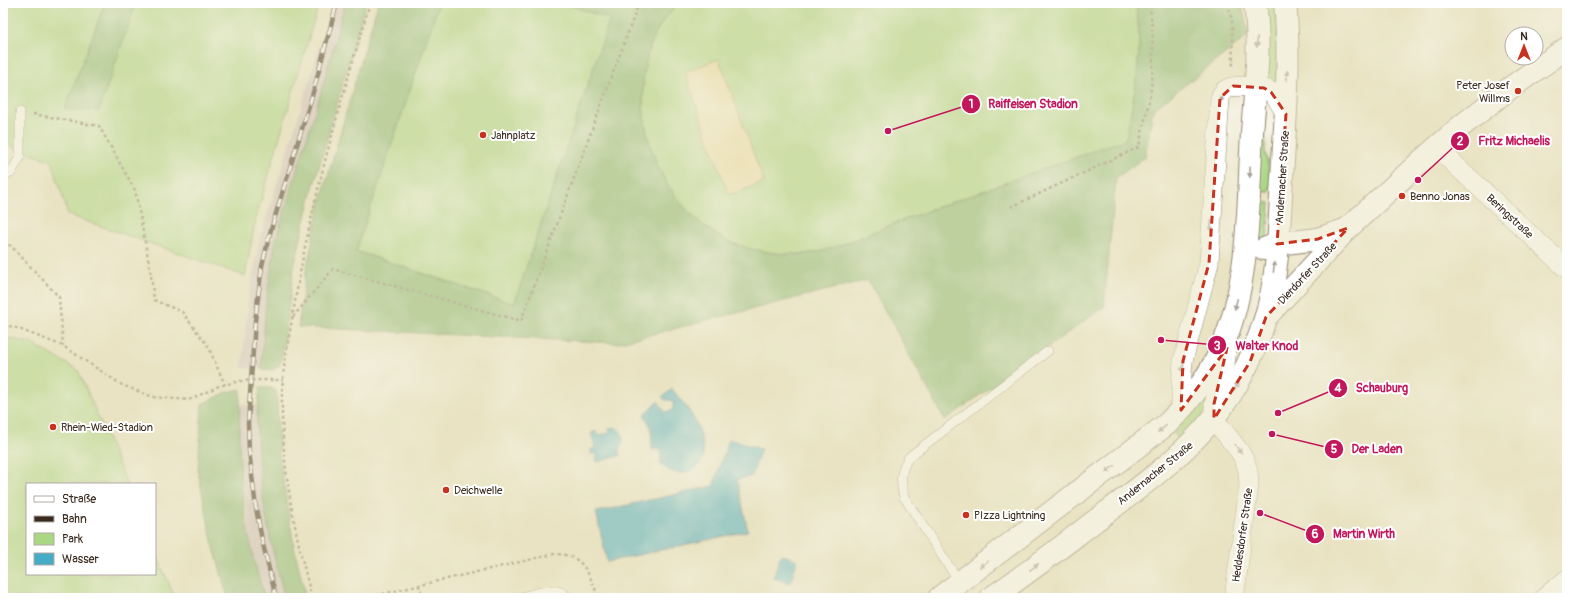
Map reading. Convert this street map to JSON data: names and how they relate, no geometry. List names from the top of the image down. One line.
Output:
{"streets":{"street":["Andernacher Straße","Beringstraße","Dierdorfer Straße","Heddesdorfer Straße"]},"crossings":[["Andernacher Straße","Dierdorfer Straße"],["Andernacher Straße","Heddesdorfer Straße"],["Beringstraße","Dierdorfer Straße"]],"one_way":["Heddesdorfer Straße"],"places":["Peter Josef Willms","Raiffeisen Stadion","Jahnplatz","Fritz Michaelis","Benno Jonas","Walter Knod","Schauburg","Rhein-Wied-Stadion","Der Laden","Deichwelle","Martin Wirth","PIzza Lightning"],"legend":["Straße","Bahn","Park","Wasser"],"north":"top"}
